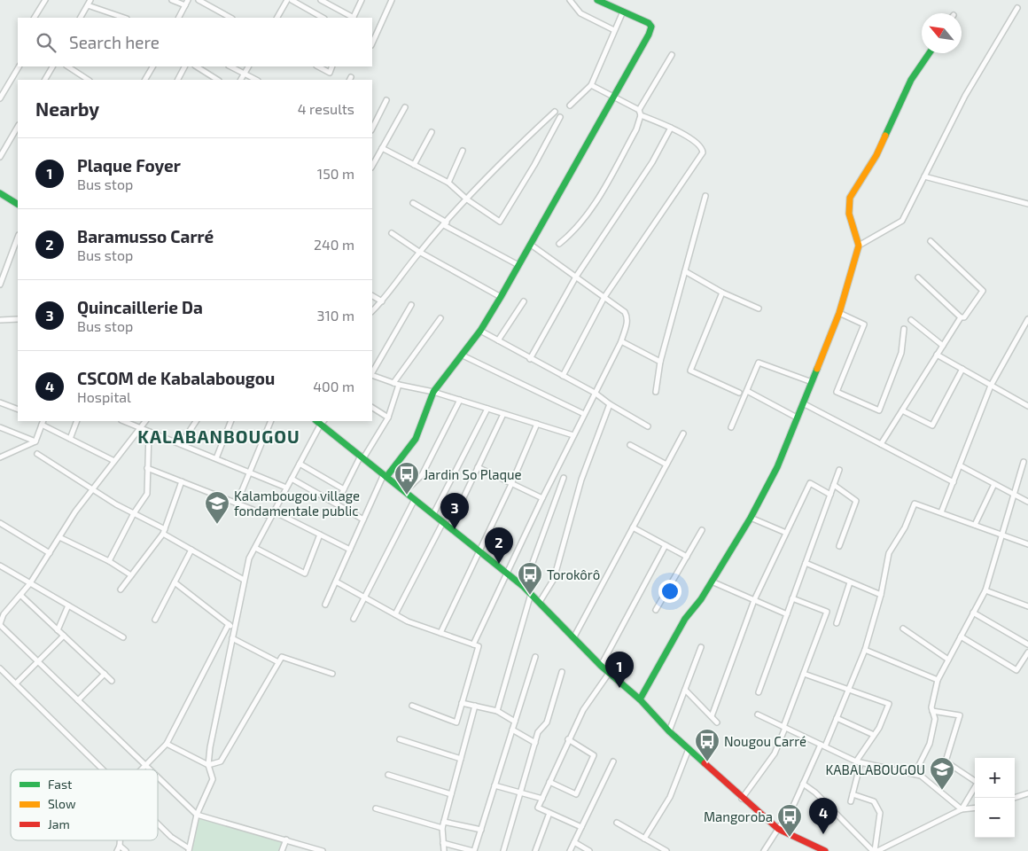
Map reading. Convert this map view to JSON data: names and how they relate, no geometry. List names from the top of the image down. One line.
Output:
{"districts":["KALABANBOUGOU"],"places":{"bus stop":["Jardin So Plaque","Torokôrô","Nougou Carré","Mangoroba"],"school or university":["Kalambougou village fondamentale public","KABALABOUGOU"]},"legend":["Fast","Slow","Jam"],"north":"top left","page":{"search":"Search here","heading":["Nearby","4 results"],"list":[{"mark":"1","name":"Plaque Foyer","note":"Bus stop","value":"150 m"},{"mark":"2","name":"Baramusso Carré","note":"Bus stop","value":"240 m"},{"mark":"3","name":"Quincaillerie Da","note":"Bus stop","value":"310 m"},{"mark":"4","name":"CSCOM de Kabalabougou","note":"Hospital","value":"400 m"}],"pins":["3","2","1","4"],"map_buttons":["+","−"]}}
